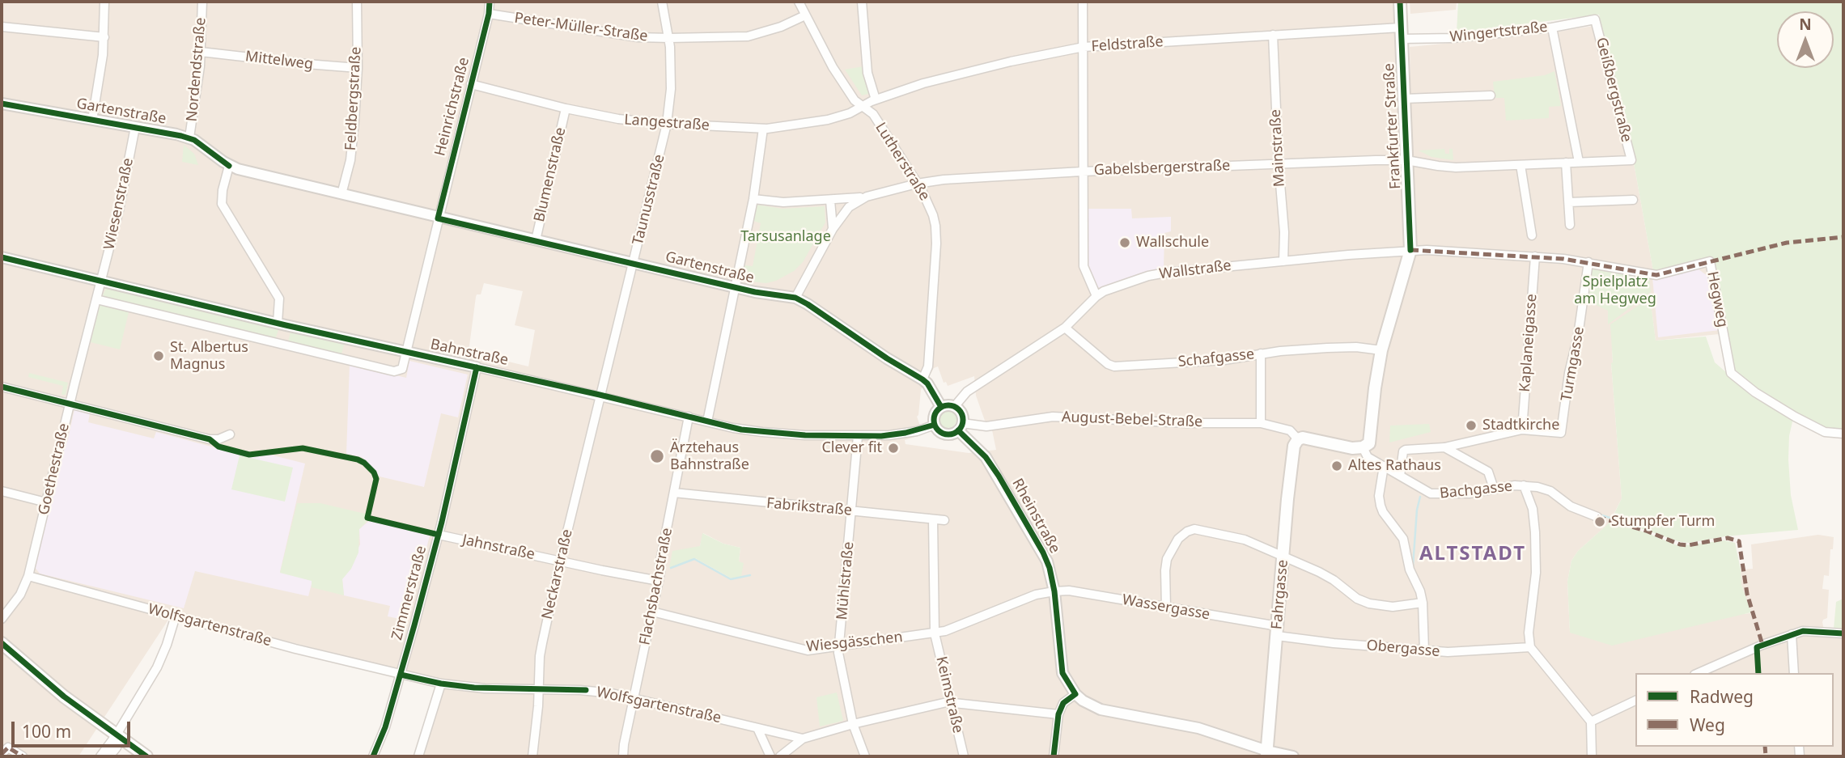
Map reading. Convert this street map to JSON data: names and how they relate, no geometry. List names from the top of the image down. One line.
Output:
{"streets":{"main road":["Frankfurter Straße","Fahrgasse"],"street":["Peter-Müller-Straße","Wingertstraße","Feldstraße","Mittelweg","Nordendstraße","Geißbergstraße","Feldbergstraße","Heinrichstraße","Gartenstraße","Langestraße","Mainstraße","Lutherstraße","Gabelsbergerstraße","Blumenstraße","Taunusstraße","Wiesenstraße","Wallstraße","Hegweg","Kaplaneigasse","Bahnstraße","Schafgasse","Turmgasse","August-Bebel-Straße","Goethestraße","Bachgasse","Fabrikstraße","Rheinstraße","Jahnstraße","Neckarstraße","Mühlstraße","Flachsbachstraße","Zimmerstraße","Wassergasse","Wolfsgartenstraße","Wiesgässchen","Obergasse","Keimstraße"]},"crossings":[["Peter-Müller-Straße","Heinrichstraße"],["Peter-Müller-Straße","Lutherstraße"],["Peter-Müller-Straße","Taunusstraße"],["Wingertstraße","Feldstraße"],["Wingertstraße","Geißbergstraße"],["Wingertstraße","Frankfurter Straße"],["Feldstraße","Langestraße"],["Feldstraße","Frankfurter Straße"],["Feldstraße","Mainstraße"],["Feldstraße","Lutherstraße"],["Mittelweg","Nordendstraße"],["Mittelweg","Feldbergstraße"],["Nordendstraße","Gartenstraße"],["Geißbergstraße","Gabelsbergerstraße"],["Feldbergstraße","Gartenstraße"],["Heinrichstraße","Gartenstraße"],["Heinrichstraße","Langestraße"],["Heinrichstraße","Bahnstraße"],["Heinrichstraße","Goethestraße"],["Gartenstraße","Lutherstraße"],["Gartenstraße","Blumenstraße"],["Gartenstraße","Taunusstraße"],["Gartenstraße","Wiesenstraße"],["Gartenstraße","Wallstraße"],["Gartenstraße","Bahnstraße"],["Gartenstraße","August-Bebel-Straße"],["Gartenstraße","Rheinstraße"],["Langestraße","Lutherstraße"],["Langestraße","Blumenstraße"],["Langestraße","Taunusstraße"],["Frankfurter Straße","Gabelsbergerstraße"],["Frankfurter Straße","Wallstraße"],["Frankfurter Straße","Hegweg"],["Frankfurter Straße","Schafgasse"],["Frankfurter Straße","Bachgasse"],["Mainstraße","Gabelsbergerstraße"],["Mainstraße","Wallstraße"],["Lutherstraße","Gabelsbergerstraße"],["Taunusstraße","Bahnstraße"],["Taunusstraße","Neckarstraße"],["Wiesenstraße","Bahnstraße"],["Wiesenstraße","Goethestraße"],["Wallstraße","Hegweg"],["Wallstraße","Bahnstraße"],["Wallstraße","Schafgasse"],["Wallstraße","August-Bebel-Straße"],["Wallstraße","Rheinstraße"],["Hegweg","Kaplaneigasse"],["Hegweg","Turmgasse"],["Kaplaneigasse","Turmgasse"],["Bahnstraße","August-Bebel-Straße"],["Bahnstraße","Goethestraße"],["Bahnstraße","Rheinstraße"],["Bahnstraße","Neckarstraße"],["Bahnstraße","Mühlstraße"],["Bahnstraße","Flachsbachstraße"],["Bahnstraße","Zimmerstraße"],["August-Bebel-Straße","Rheinstraße"],["August-Bebel-Straße","Fahrgasse"],["Goethestraße","Wolfsgartenstraße"],["Fabrikstraße","Mühlstraße"],["Fabrikstraße","Flachsbachstraße"],["Fabrikstraße","Keimstraße"],["Rheinstraße","Fahrgasse"],["Rheinstraße","Wassergasse"],["Rheinstraße","Wiesgässchen"],["Jahnstraße","Neckarstraße"],["Jahnstraße","Flachsbachstraße"],["Jahnstraße","Zimmerstraße"],["Neckarstraße","Wolfsgartenstraße"],["Mühlstraße","Wolfsgartenstraße"],["Mühlstraße","Wiesgässchen"],["Flachsbachstraße","Wolfsgartenstraße"],["Flachsbachstraße","Wiesgässchen"],["Zimmerstraße","Wolfsgartenstraße"],["Fahrgasse","Wassergasse"],["Fahrgasse","Obergasse"],["Wassergasse","Wiesgässchen"],["Wassergasse","Obergasse"],["Wolfsgartenstraße","Keimstraße"],["Wiesgässchen","Keimstraße"]],"districts":["ALTSTADT"],"parks":["Tarsusanlage","Spielplatz am Hegweg"],"places":["Wallschule","St. Albertus Magnus","Stadtkirche","Clever fit","Ärztehaus Bahnstraße","Altes Rathaus","Stumpfer Turm"],"legend":["Radweg","Weg"],"scale_bar":"100 m","north":"top"}
